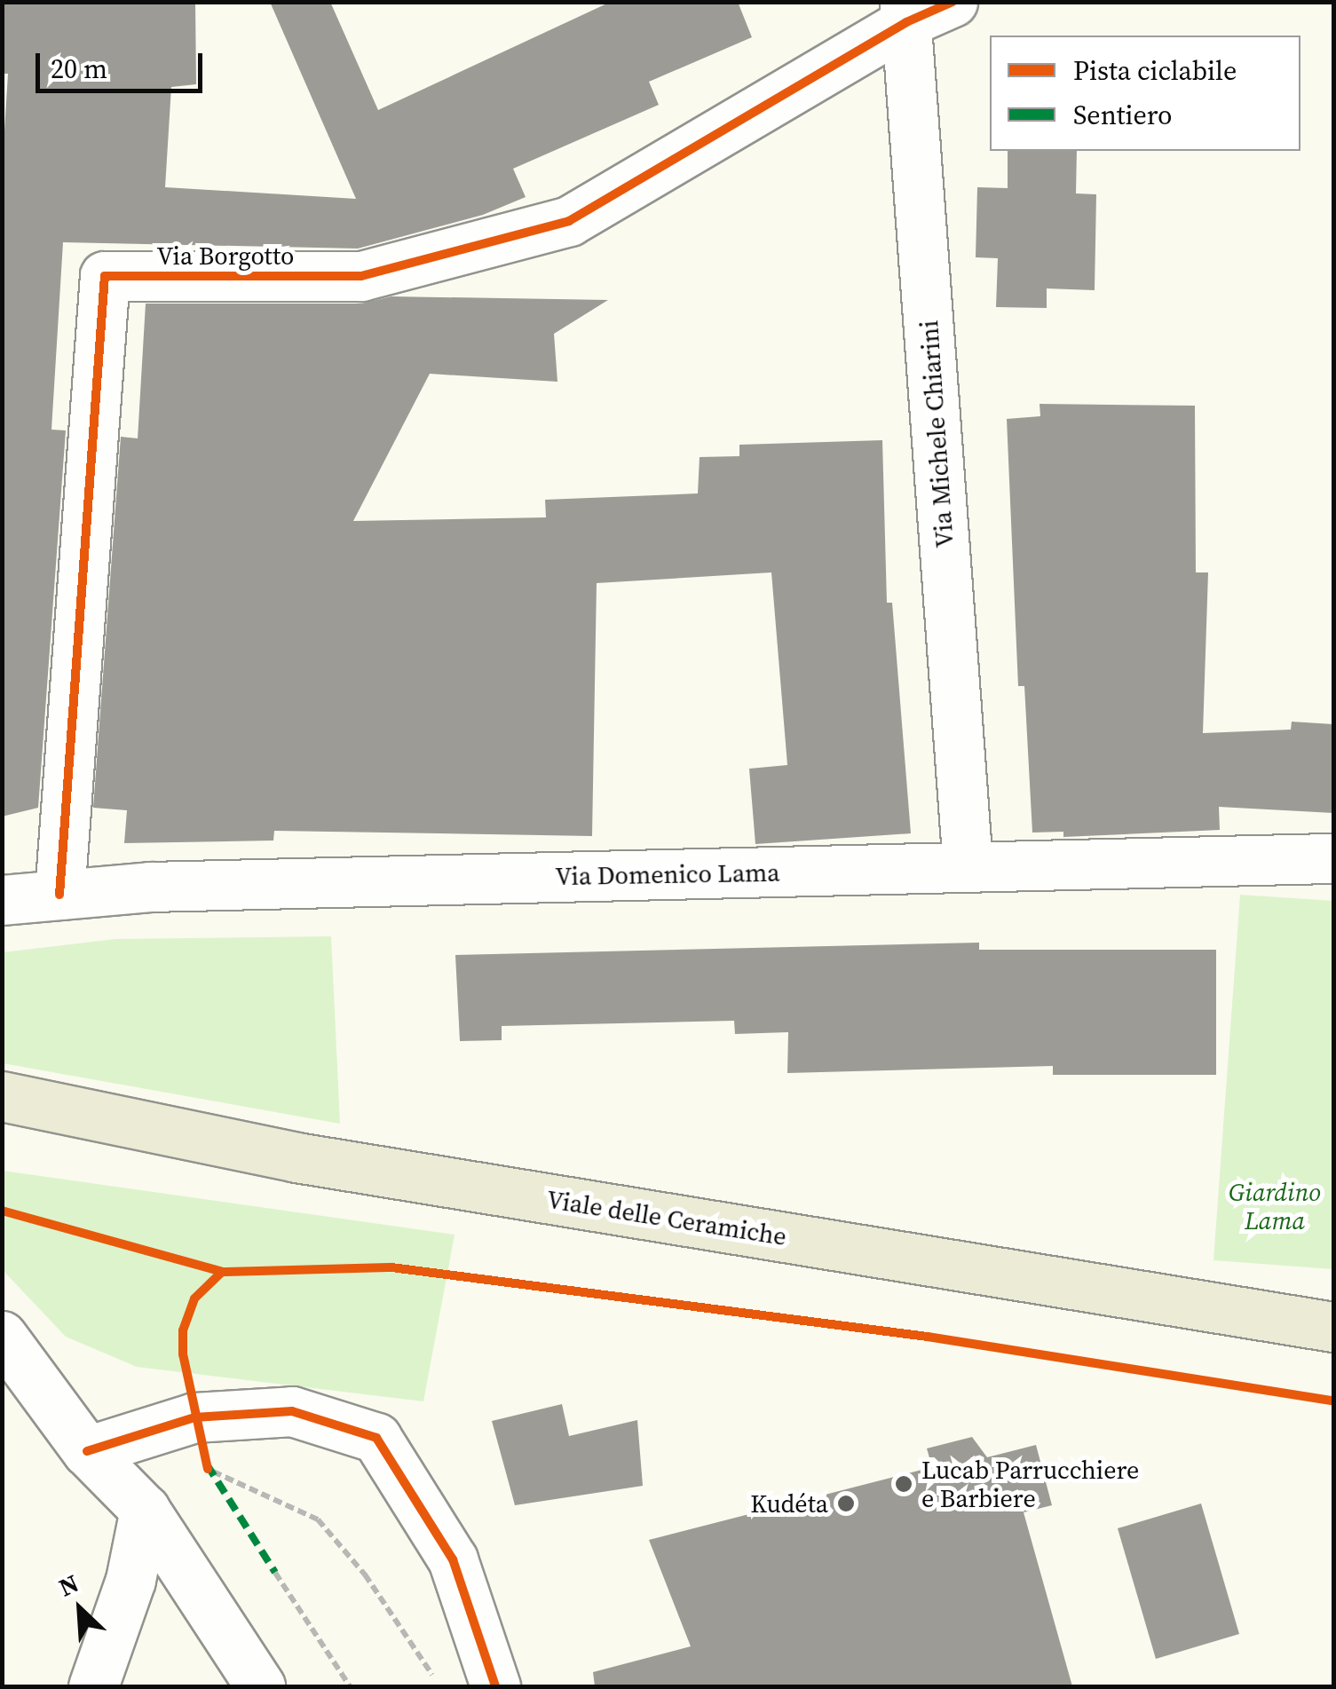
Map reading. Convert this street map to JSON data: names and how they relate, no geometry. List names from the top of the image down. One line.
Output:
{"streets":{"main road":["Viale delle Ceramiche"],"street":["Via Borgotto","Via Michele Chiarini","Via Domenico Lama"]},"crossings":[["Via Borgotto","Via Michele Chiarini"],["Via Borgotto","Via Domenico Lama"],["Via Michele Chiarini","Via Domenico Lama"]],"parks":["Giardino Lama"],"places":["Lucab Parrucchiere e Barbiere","Kudéta"],"legend":["Pista ciclabile","Sentiero"],"scale_bar":"20 m","north":"top left"}
